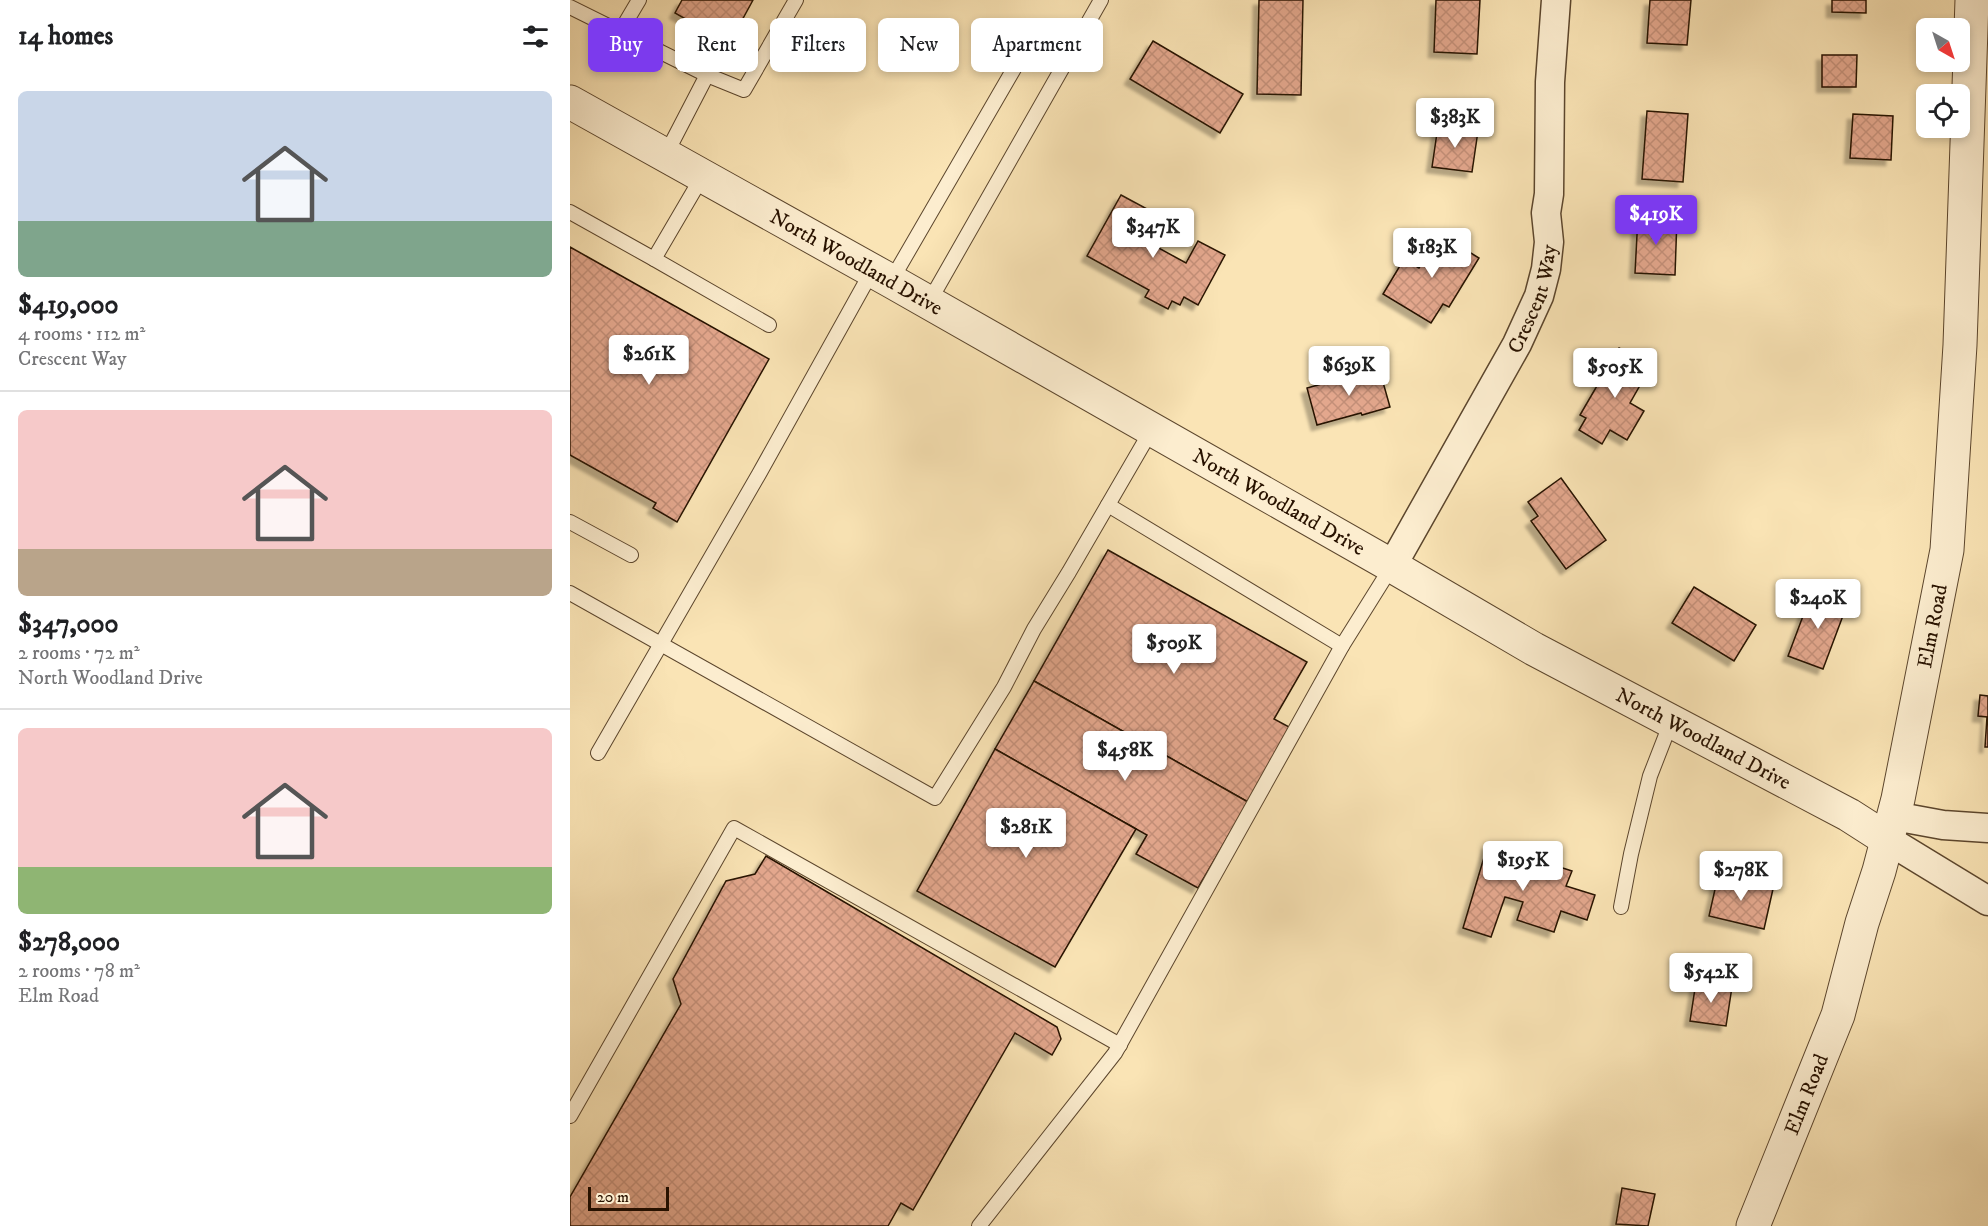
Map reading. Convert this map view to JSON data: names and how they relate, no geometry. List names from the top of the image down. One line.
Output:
{"streets":{"street":["North Woodland Drive","Crescent Way","Elm Road"]},"crossings":[["North Woodland Drive","Crescent Way"],["North Woodland Drive","Elm Road"]],"scale_bar":"20 m","north":"bottom right","page":{"heading":"14 homes","chip":["Buy","Rent","Filters","New","Apartment"],"list":[{"name":"$419,000","note":"4 rooms · 112 m² · Crescent Way"},{"name":"$347,000","note":"2 rooms · 72 m² · North Woodland Drive"},{"name":"$278,000","note":"2 rooms · 78 m² · Elm Road"}],"price":["$383K","$419K","$347K","$183K","$261K","$639K","$505K","$240K","$509K","$458K","$281K","$195K","$278K","$542K"],"scale":"20 m"}}
